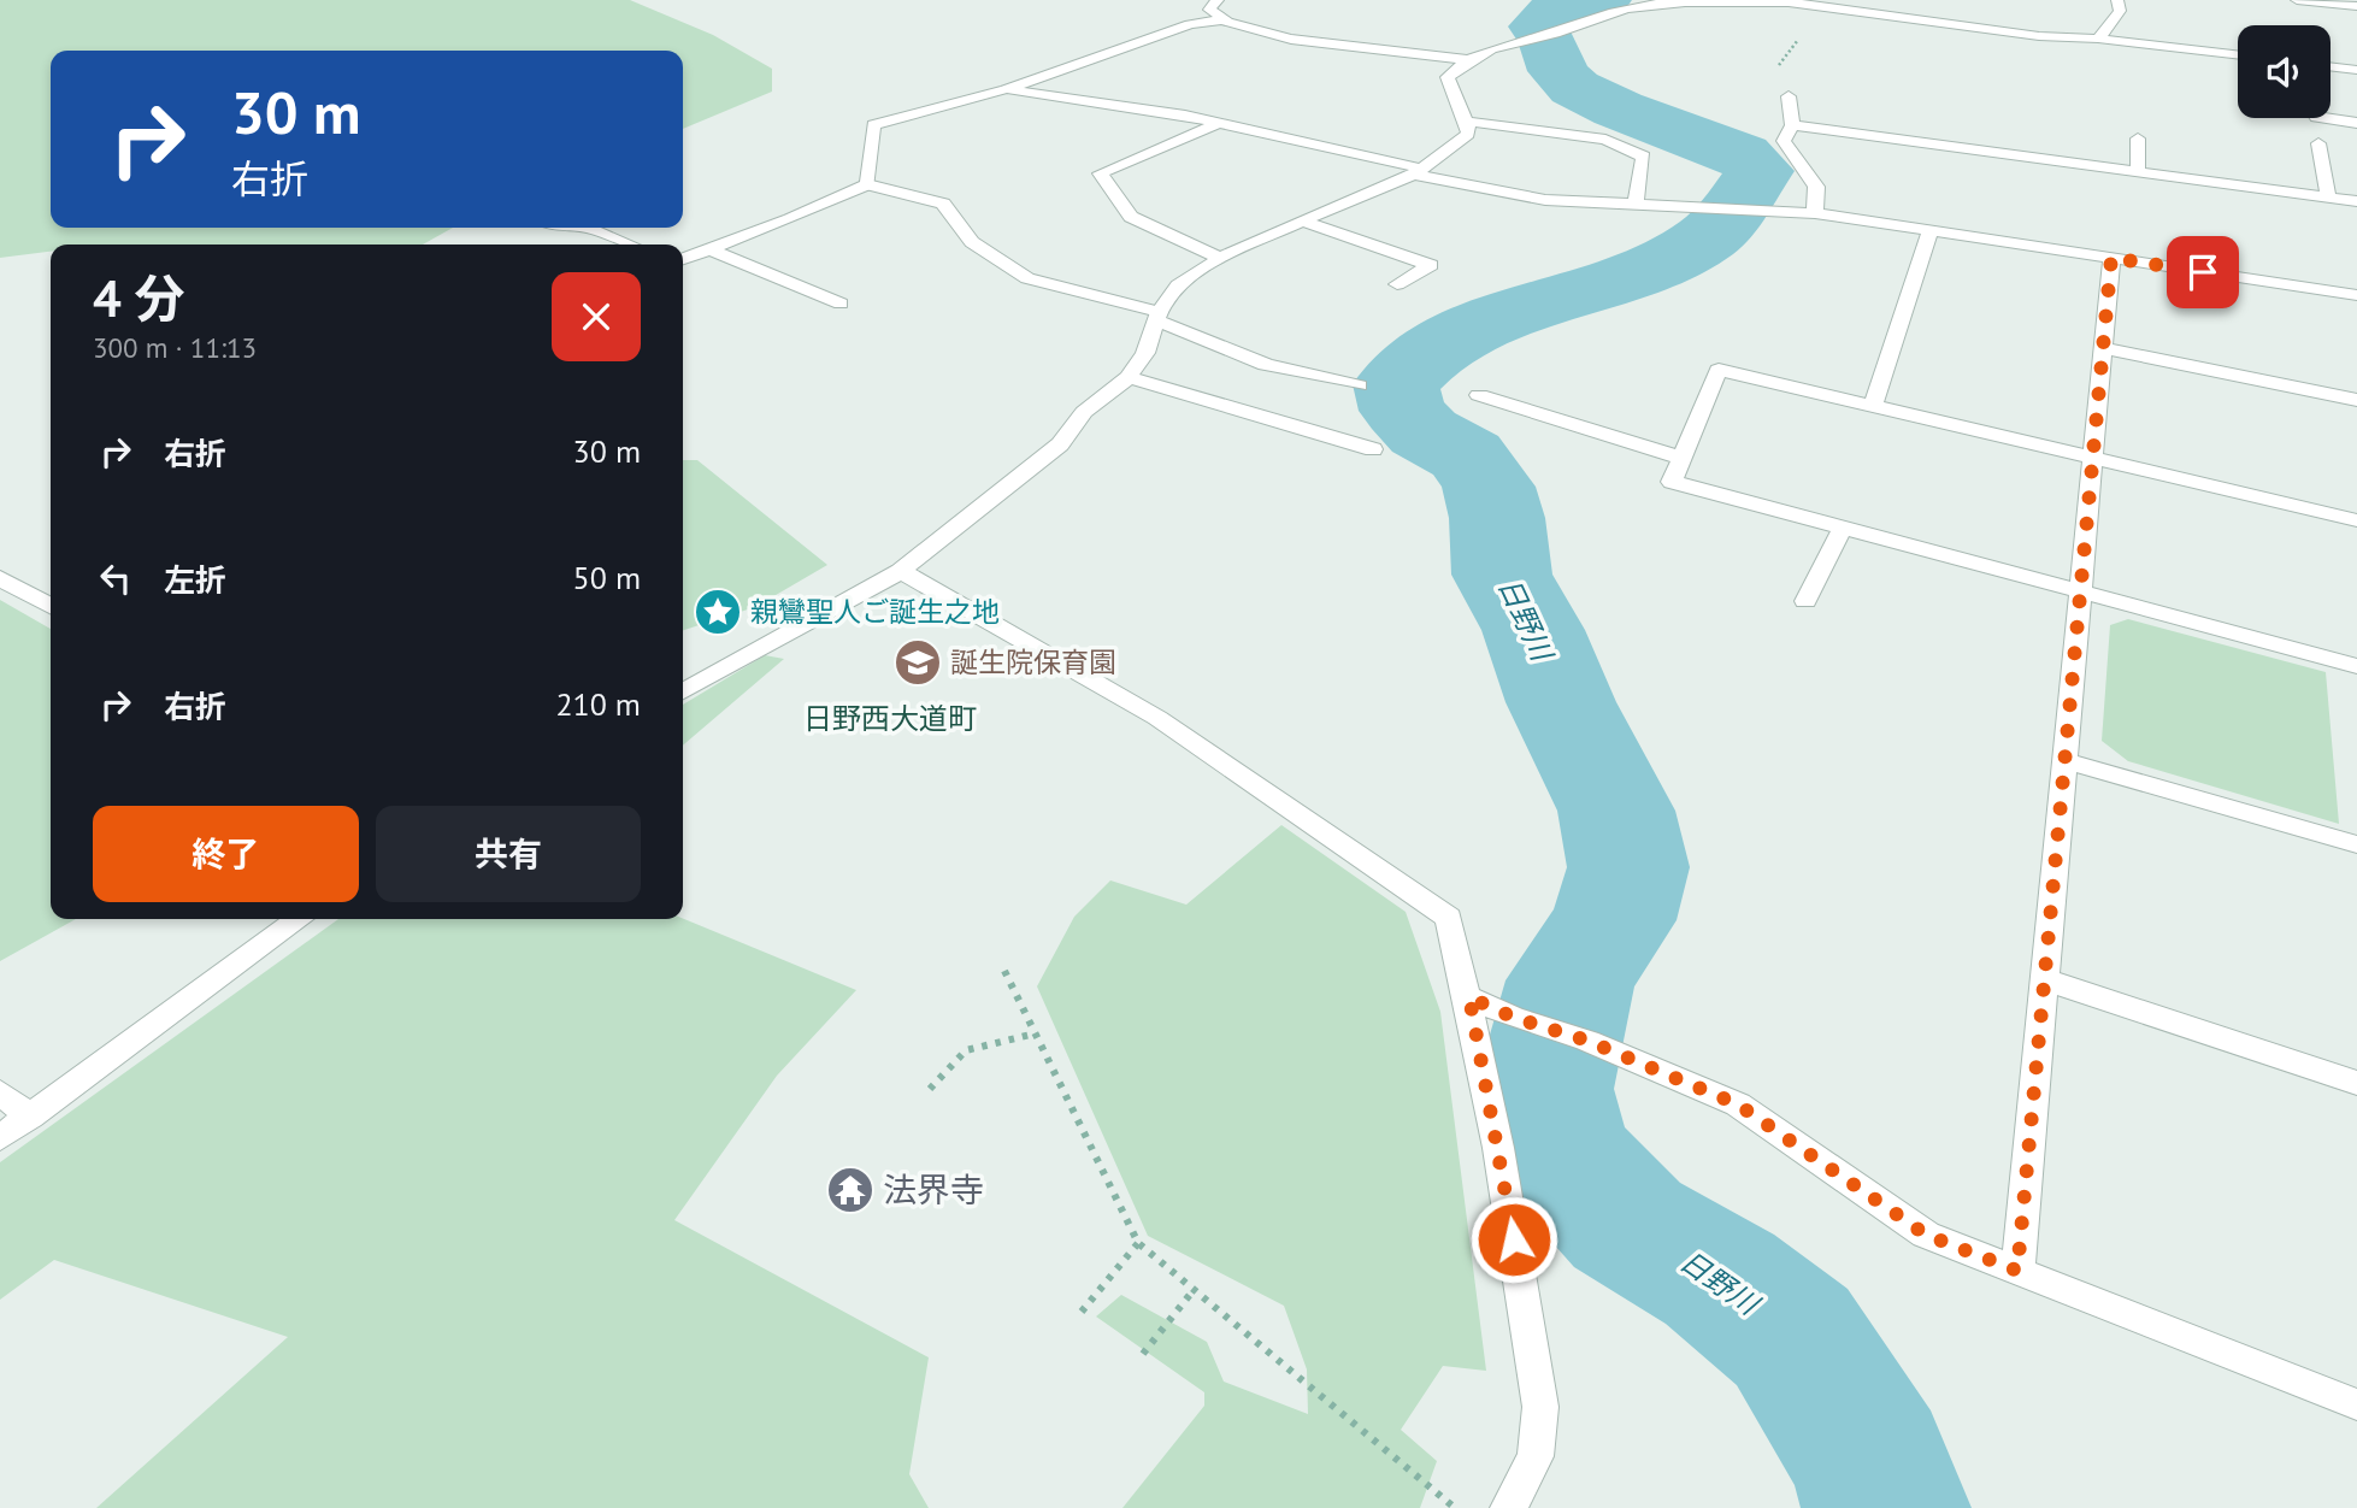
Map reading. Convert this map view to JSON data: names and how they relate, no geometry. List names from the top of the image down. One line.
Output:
{"districts":["日野西大道町"],"water":["日野川"],"places":{"place":["親鸞聖人ご誕生之地"],"school or university":["誕生院保育園"],"temple":["法界寺"]},"page":{"turn":["30 m","右折"],"heading":["4 分","300 m · 11:13"],"list":[{"name":"右折","value":"30 m"},{"name":"左折","value":"50 m"},{"name":"右折","value":"210 m"}],"buttons":["終了","共有"]}}
